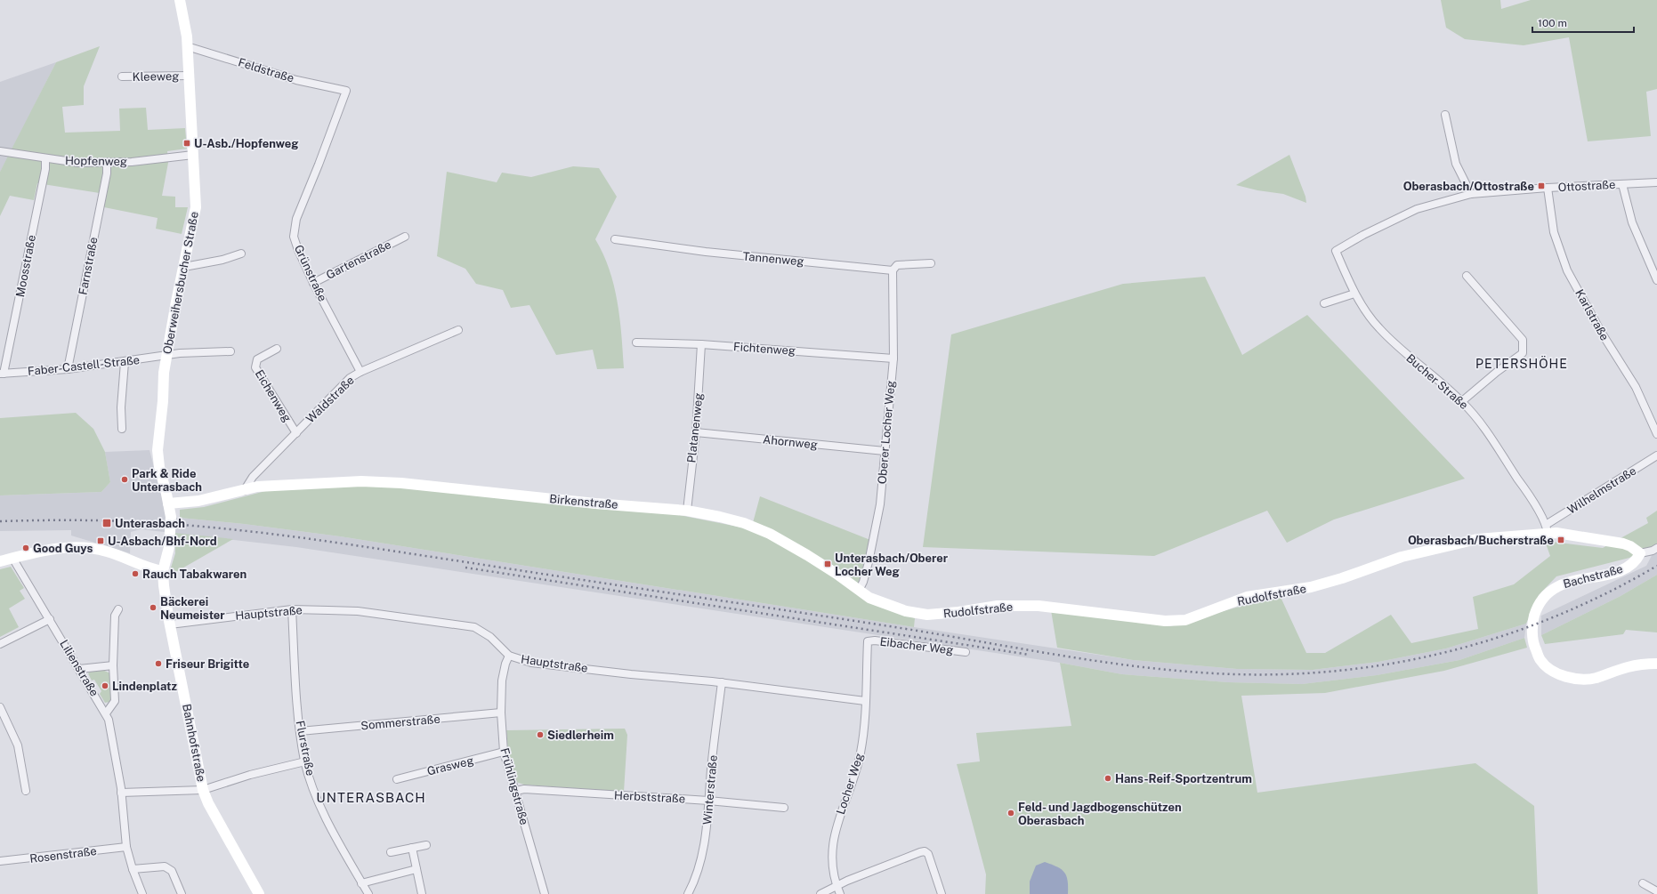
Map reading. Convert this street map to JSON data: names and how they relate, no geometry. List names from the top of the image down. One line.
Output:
{"streets":{"street":["Feldstraße","Kleeweg","Hopfenweg","Ottostraße","Tannenweg","Gartenstraße","Moosstraße","Farnstraße","Grünstraße","Oberweihersbucher Straße","Karlstraße","Fichtenweg","Faber-Castell-Straße","Bucher Straße","Eichenweg","Waldstraße","Platanenweg","Oberer Locher Weg","Ahornweg","Wilhelmstraße","Birkenstraße","Bachstraße","Rudolfstraße","Hauptstraße","Eibacher Weg","Lilienstraße","Sommerstraße","Bahnhofstraße","Flurstraße","Grasweg","Locher Weg","Frühlingstraße","Winterstraße","Herbststraße","Rosenstraße"]},"crossings":[["Feldstraße","Grünstraße"],["Feldstraße","Oberweihersbucher Straße"],["Kleeweg","Oberweihersbucher Straße"],["Hopfenweg","Moosstraße"],["Hopfenweg","Farnstraße"],["Hopfenweg","Oberweihersbucher Straße"],["Ottostraße","Karlstraße"],["Ottostraße","Bucher Straße"],["Tannenweg","Oberer Locher Weg"],["Gartenstraße","Grünstraße"],["Moosstraße","Faber-Castell-Straße"],["Farnstraße","Faber-Castell-Straße"],["Grünstraße","Waldstraße"],["Oberweihersbucher Straße","Faber-Castell-Straße"],["Oberweihersbucher Straße","Bahnhofstraße"],["Fichtenweg","Platanenweg"],["Fichtenweg","Oberer Locher Weg"],["Bucher Straße","Wilhelmstraße"],["Bucher Straße","Rudolfstraße"],["Eichenweg","Waldstraße"],["Waldstraße","Birkenstraße"],["Platanenweg","Ahornweg"],["Platanenweg","Birkenstraße"],["Oberer Locher Weg","Ahornweg"],["Oberer Locher Weg","Birkenstraße"],["Oberer Locher Weg","Rudolfstraße"],["Wilhelmstraße","Rudolfstraße"],["Birkenstraße","Rudolfstraße"],["Bachstraße","Rudolfstraße"],["Hauptstraße","Bahnhofstraße"],["Hauptstraße","Flurstraße"],["Hauptstraße","Locher Weg"],["Hauptstraße","Frühlingstraße"],["Hauptstraße","Winterstraße"],["Eibacher Weg","Locher Weg"],["Lilienstraße","Rosenstraße"],["Sommerstraße","Flurstraße"],["Sommerstraße","Frühlingstraße"],["Grasweg","Frühlingstraße"],["Frühlingstraße","Herbststraße"],["Winterstraße","Herbststraße"]],"districts":["PETERSHÖHE","UNTERASBACH"],"places":{"transit":["U-Asb./Hopfenweg","Oberasbach/Ottostraße","Unterasbach","Oberasbach/Bucherstraße","U-Asbach/Bhf-Nord","Unterasbach/Oberer Locher Weg"],"other":["Park & Ride Unterasbach","Good Guys","Rauch Tabakwaren","Bäckerei Neumeister","Friseur Brigitte","Lindenplatz","Siedlerheim","Hans-Reif-Sportzentrum","Feld- und Jagdbogenschützen Oberasbach"]},"scale_bar":"100 m"}
